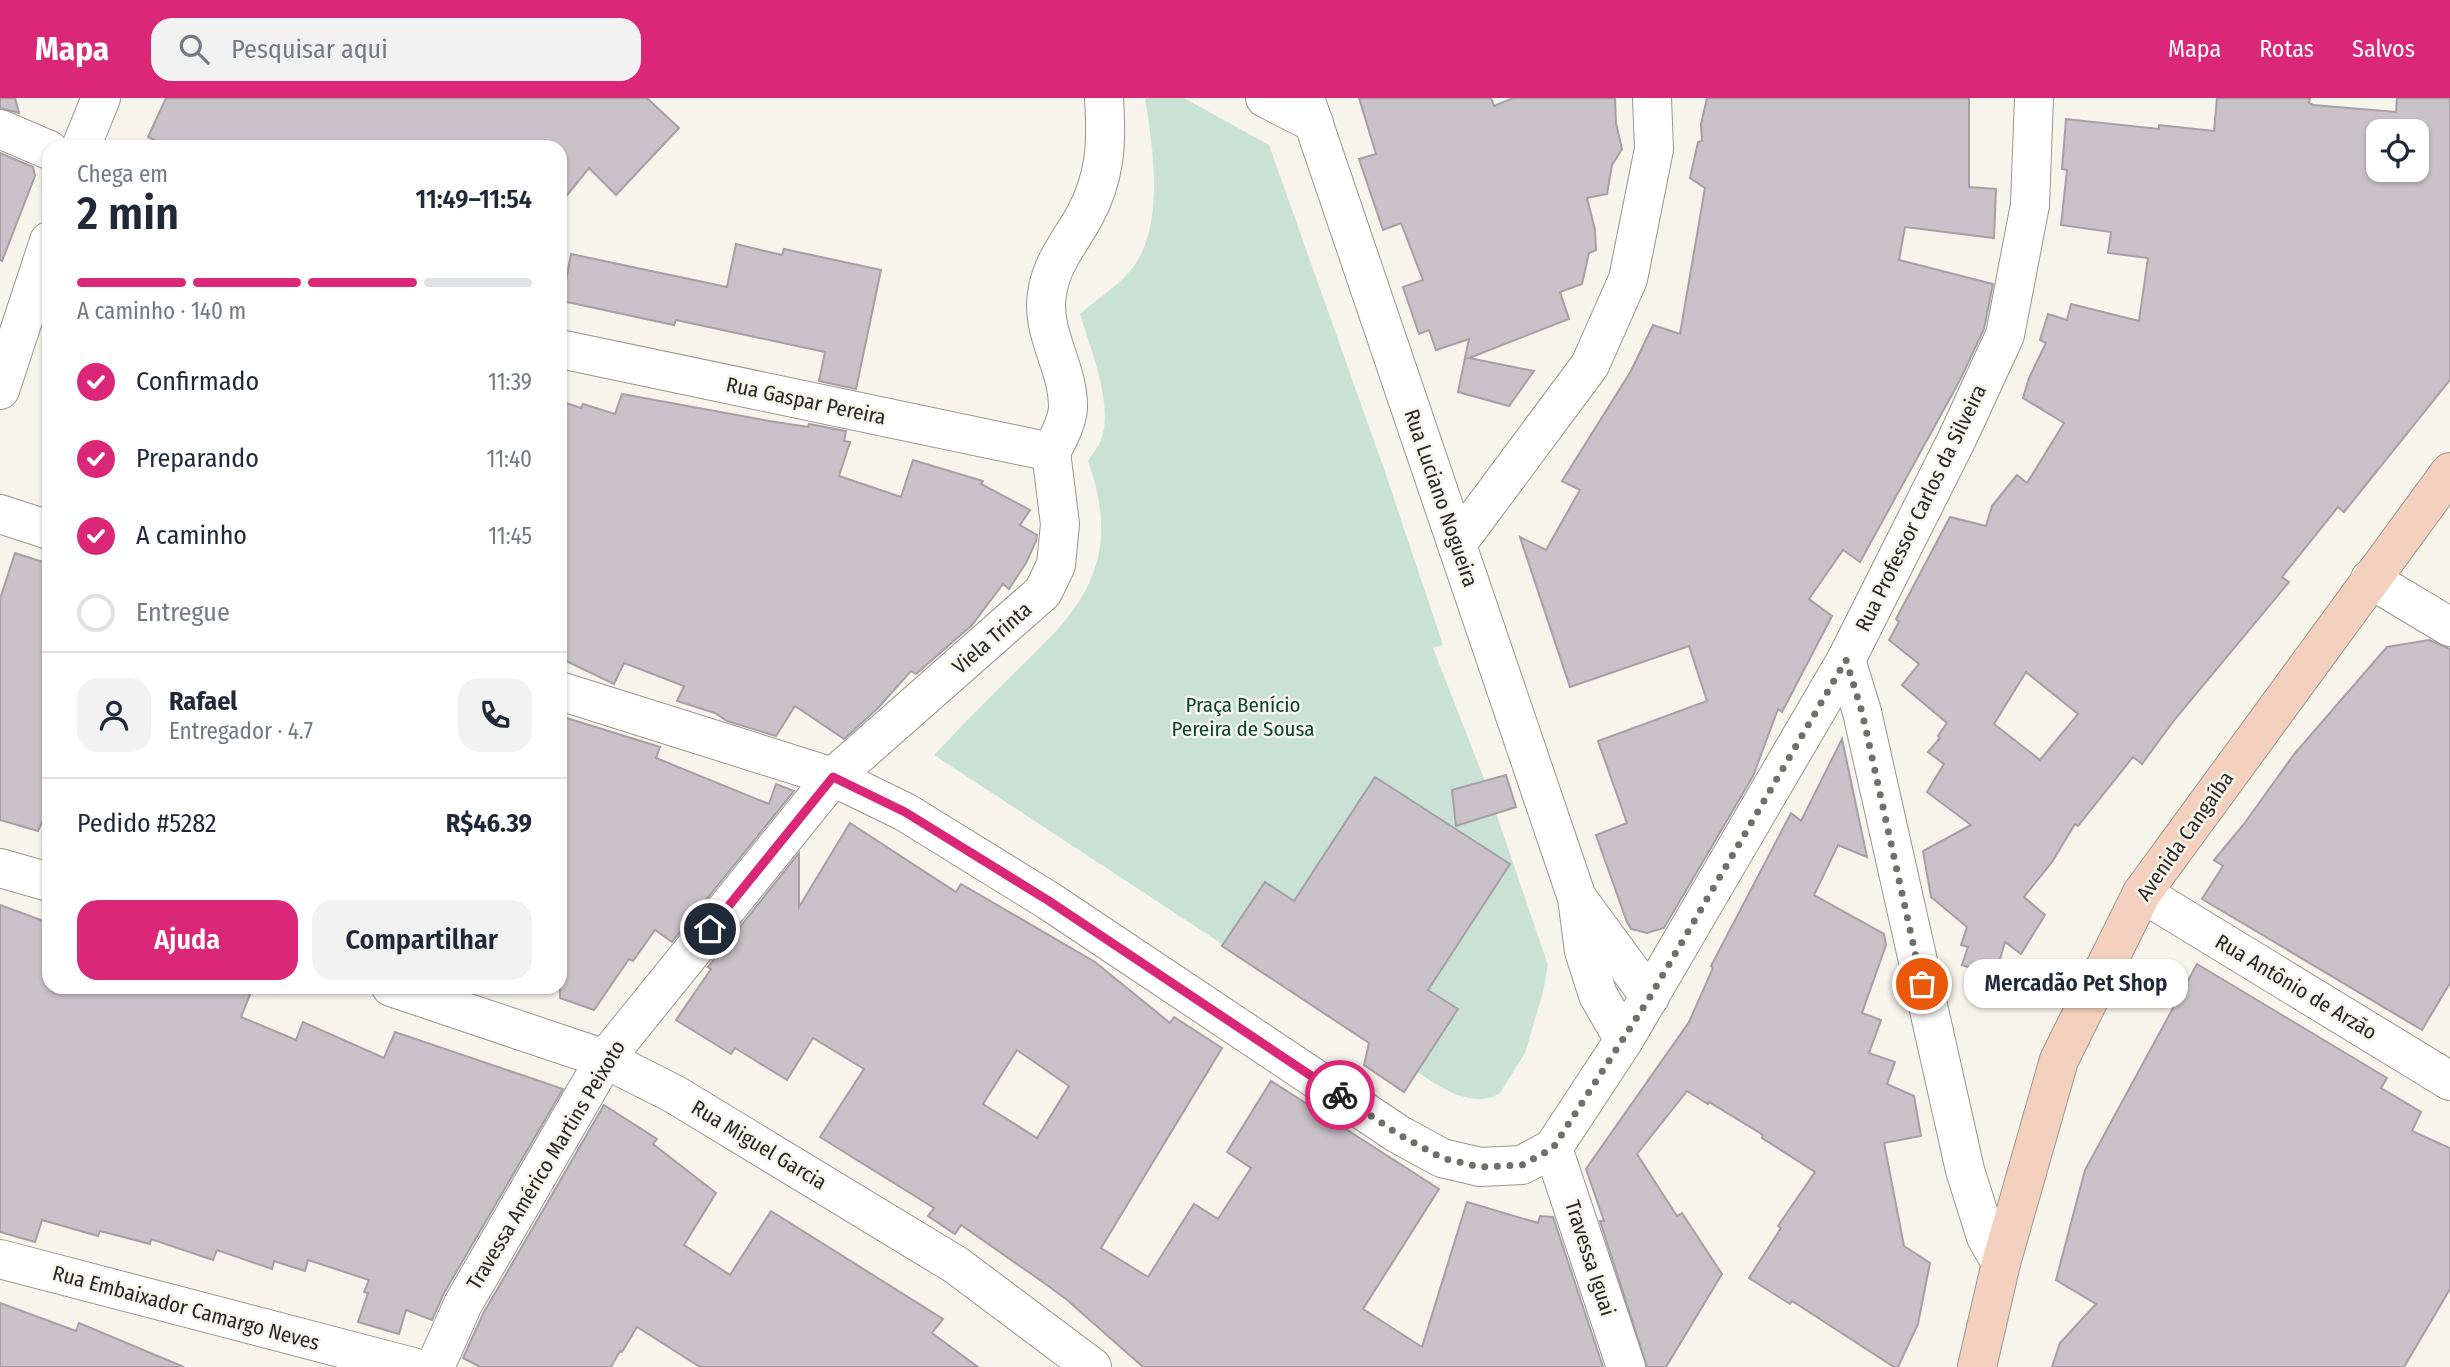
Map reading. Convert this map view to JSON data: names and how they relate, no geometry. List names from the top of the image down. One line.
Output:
{"streets":{"main road":["Avenida Cangaíba"],"street":["Rua Gaspar Pereira","Rua Luciano Nogueira","Rua Professor Carlos da Silveira","Viela Trinta","Rua Antônio de Arzão","Rua Miguel Garcia","Travessa Américo Martins Peixoto","Travessa Iguai","Rua Embaixador Camargo Neves"]},"crossings":[["Rua Gaspar Pereira","Viela Trinta"],["Rua Luciano Nogueira","Rua Professor Carlos da Silveira"],["Rua Professor Carlos da Silveira","Viela Trinta"],["Rua Professor Carlos da Silveira","Travessa Américo Martins Peixoto"],["Rua Professor Carlos da Silveira","Travessa Iguai"],["Viela Trinta","Travessa Américo Martins Peixoto"],["Avenida Cangaíba","Rua Antônio de Arzão"],["Rua Miguel Garcia","Travessa Américo Martins Peixoto"]],"parks":["Praça Benício Pereira de Sousa"],"places":["Mercadão Pet Shop"],"page":{"header":"Mapa","search":"Pesquisar aqui","nav":["Mapa","Rotas","Salvos"],"heading":["2 min","Chega em","11:49–11:54"],"panel":["Rafael","Entregador · 4.7","Pedido #5282","R$46.39"],"bar":"A caminho · 140 m","list":[["Confirmado","11:39"],["Preparando","11:40"],["A caminho","11:45"],"Entregue"],"buttons":["Ajuda","Compartilhar"],"bubble":"Mercadão Pet Shop"}}
